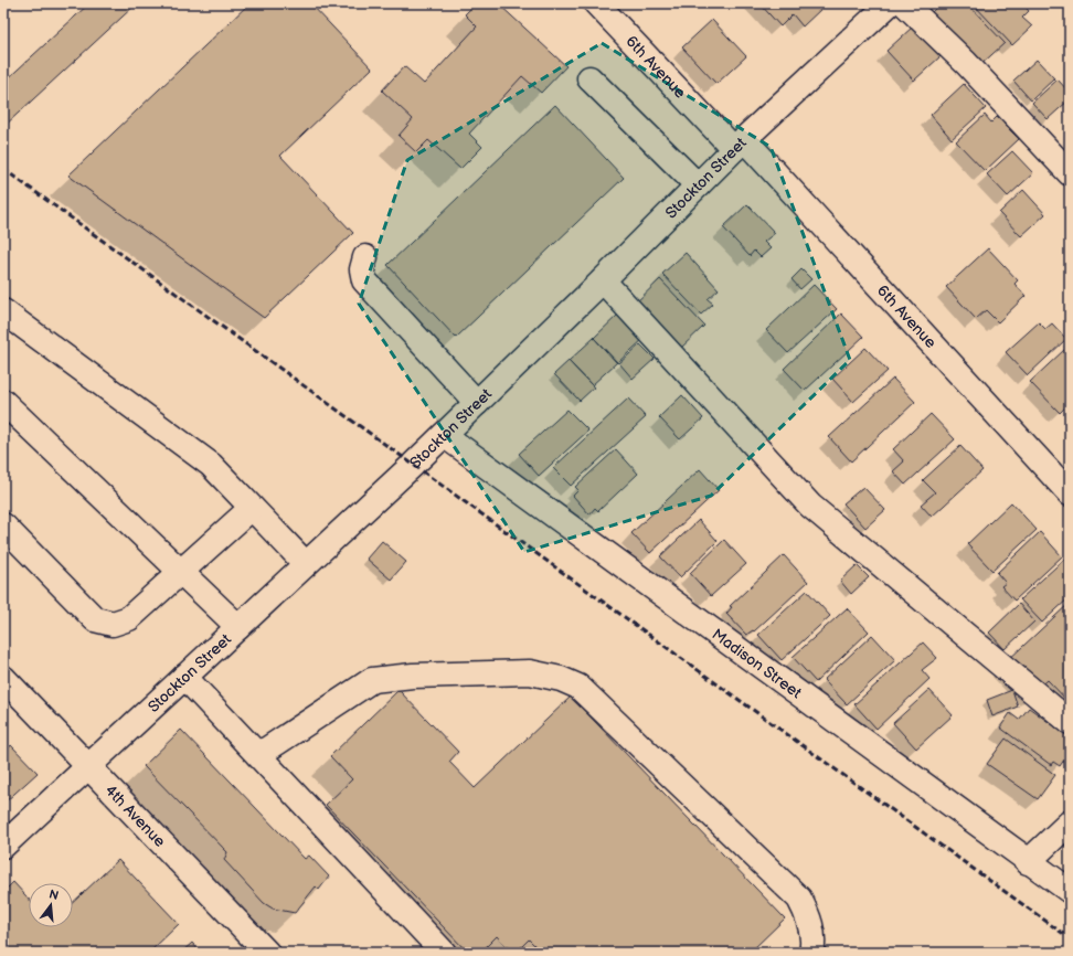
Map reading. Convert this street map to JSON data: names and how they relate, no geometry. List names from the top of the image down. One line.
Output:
{"streets":{"street":["6th Avenue","Stockton Street","Madison Street","4th Avenue"]},"crossings":[["6th Avenue","Stockton Street"],["Stockton Street","Madison Street"],["Stockton Street","4th Avenue"]],"north":"top"}
